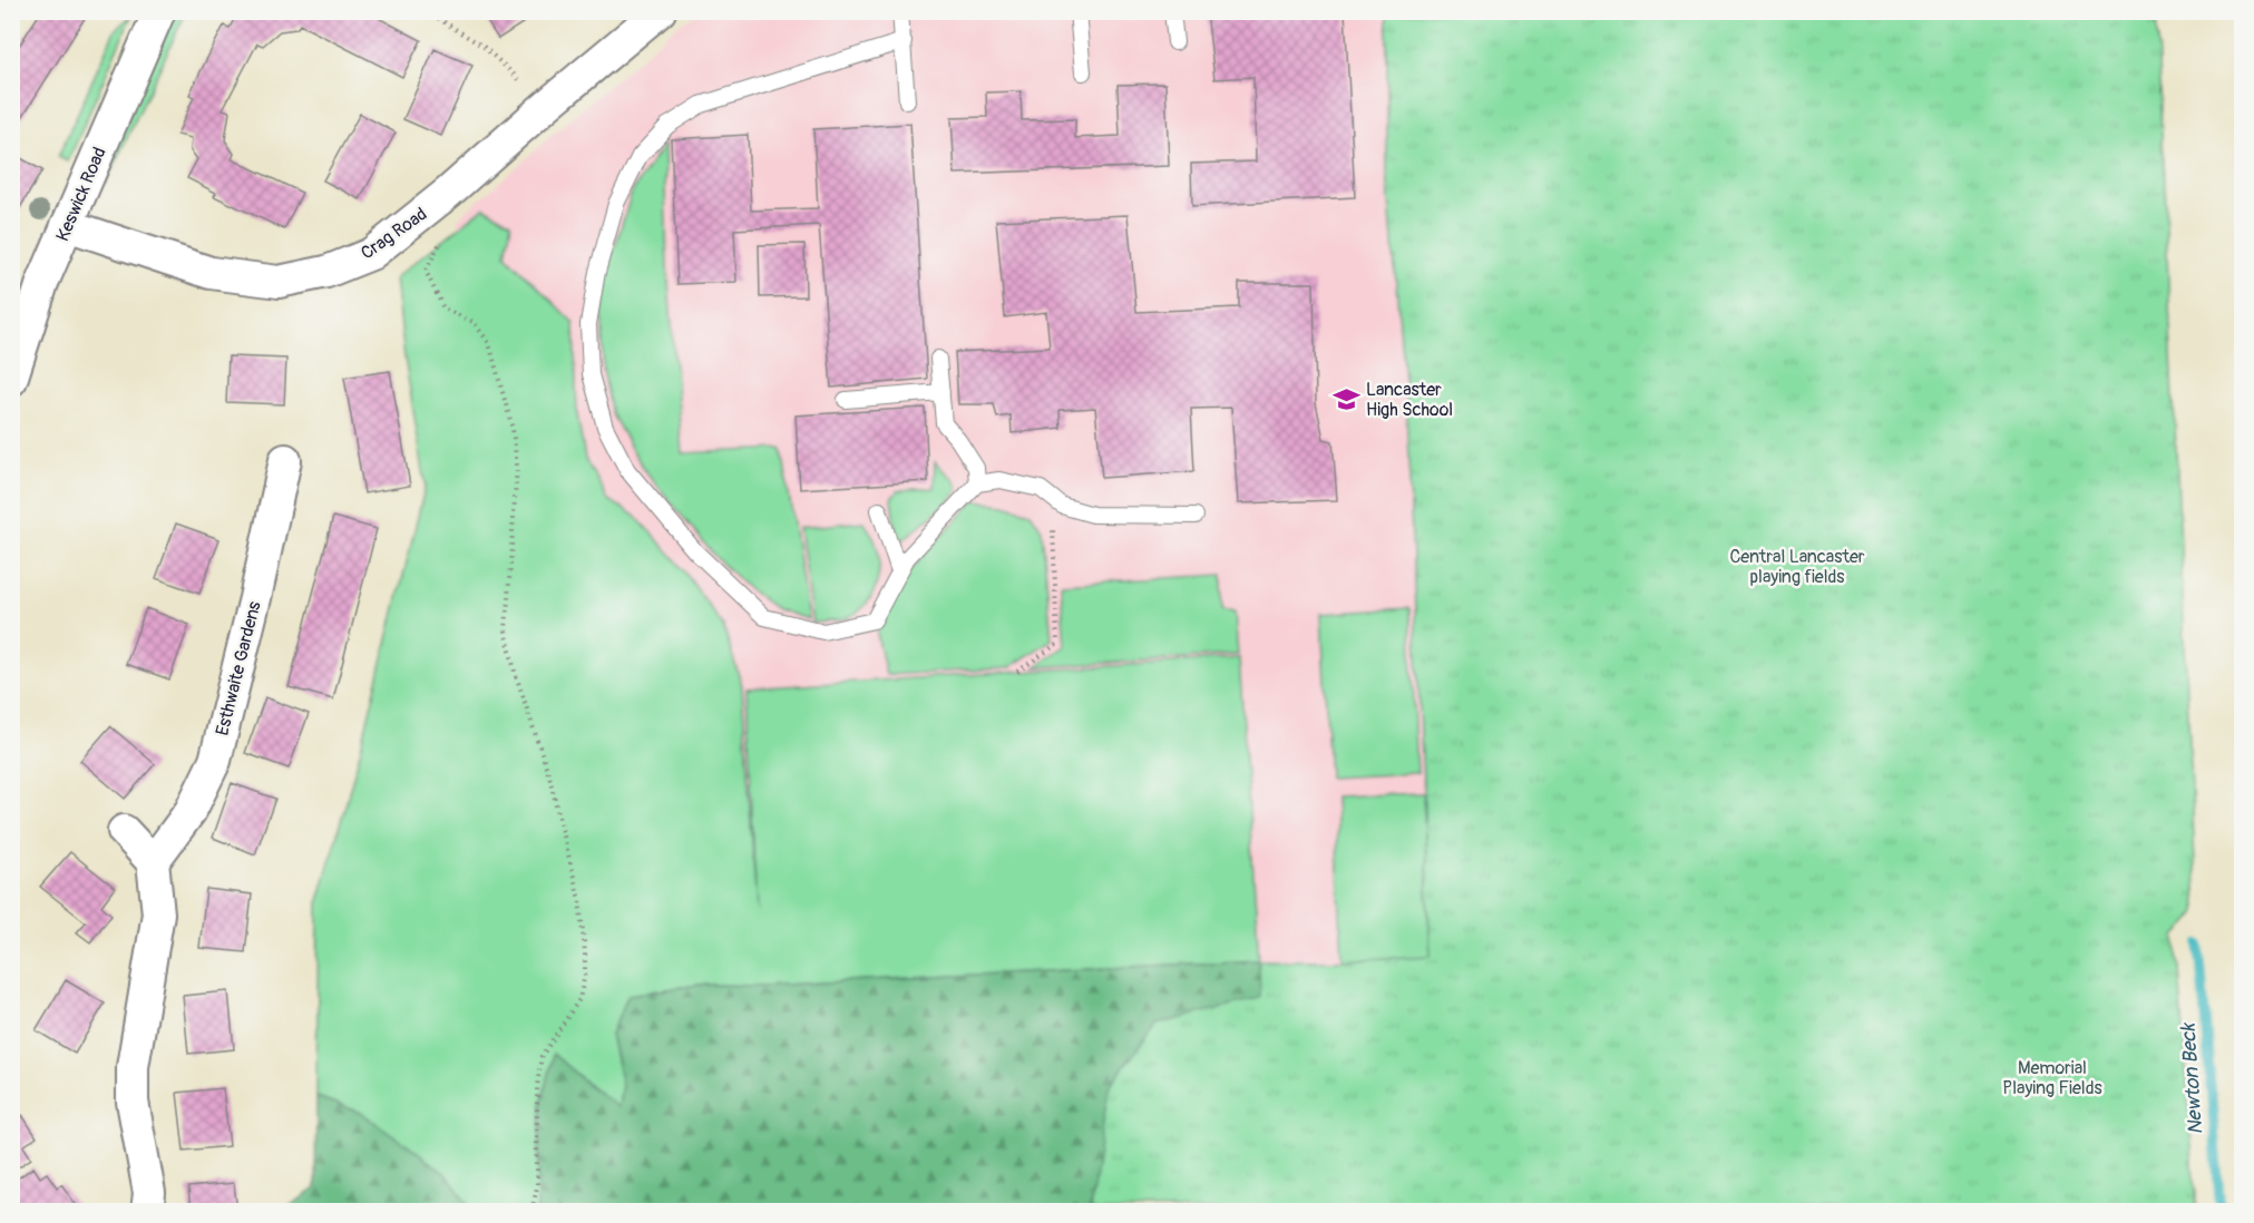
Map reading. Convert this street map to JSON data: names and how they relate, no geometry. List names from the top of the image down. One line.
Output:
{"streets":{"street":["Keswick Road","Crag Road","Esthwaite Gardens"]},"crossings":[["Keswick Road","Crag Road"]],"water":["Newton Beck"],"parks":["Central Lancaster playing fields","Memorial Playing Fields"],"places":{"school or university":["Lancaster High School"]}}
